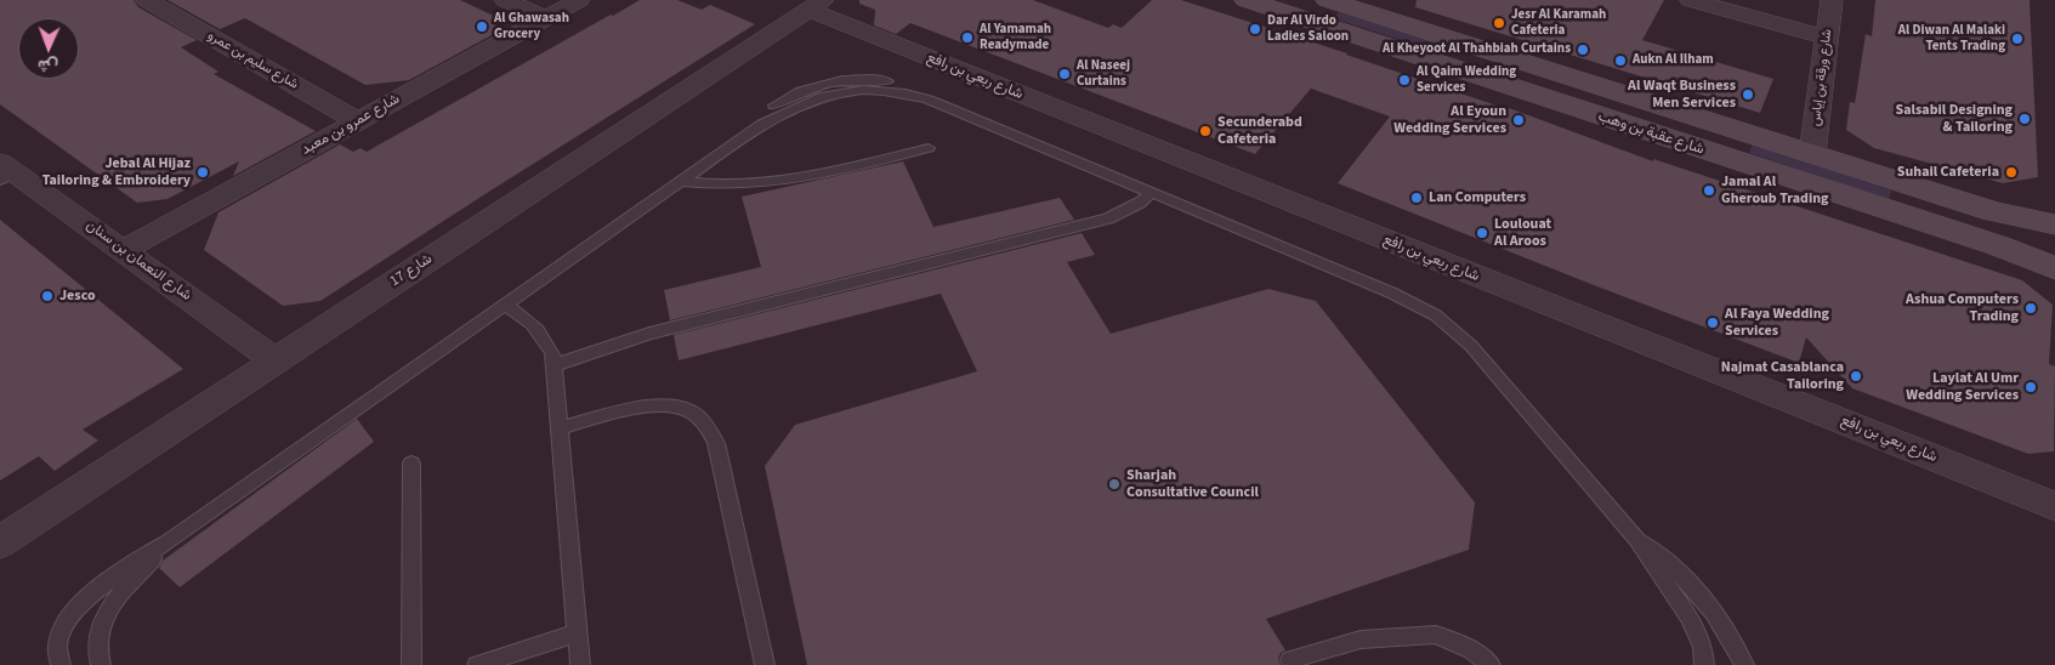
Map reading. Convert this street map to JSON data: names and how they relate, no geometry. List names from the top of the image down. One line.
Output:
{"streets":{"street":["شارع سليم بن عمرو","شارع ربعي بن رافع","شارع ورقة بن إياس","شارع عمرو بن معبد","شارع عقبة بن وهب","شارع النعمان بن سنان","شارع 17"]},"crossings":[["شارع سليم بن عمرو","شارع عمرو بن معبد"],["شارع ربعي بن رافع","شارع 17"],["شارع ورقة بن إياس","شارع عقبة بن وهب"],["شارع عمرو بن معبد","شارع النعمان بن سنان"],["شارع النعمان بن سنان","شارع 17"]],"places":["Jesr Al Karamah Cafeteria","Al Ghawasah Grocery","Dar Al Virdo Ladies Saloon","Al Yamamah Readymade","Al Diwan Al Malaki Tents Trading","Al Kheyoot Al Thahbiah Curtains","Aukn Al Ilham","Al Naseej Curtains","Al Qaim Wedding Services","Al Waqt Business Men Services","Salsabil Designing & Tailoring","Al Eyoun Wedding Services","Secunderabd Cafeteria","Jebal Al Hijaz Tailoring & Embroidery","Suhail Cafeteria","Jamal Al Gheroub Trading","Lan Computers","Loulouat Al Aroos","Jesco","Ashua Computers Trading","Al Faya Wedding Services","Najmat Casablanca Tailoring","Laylat Al Umr Wedding Services","Sharjah Consultative Council"],"north":"bottom"}
